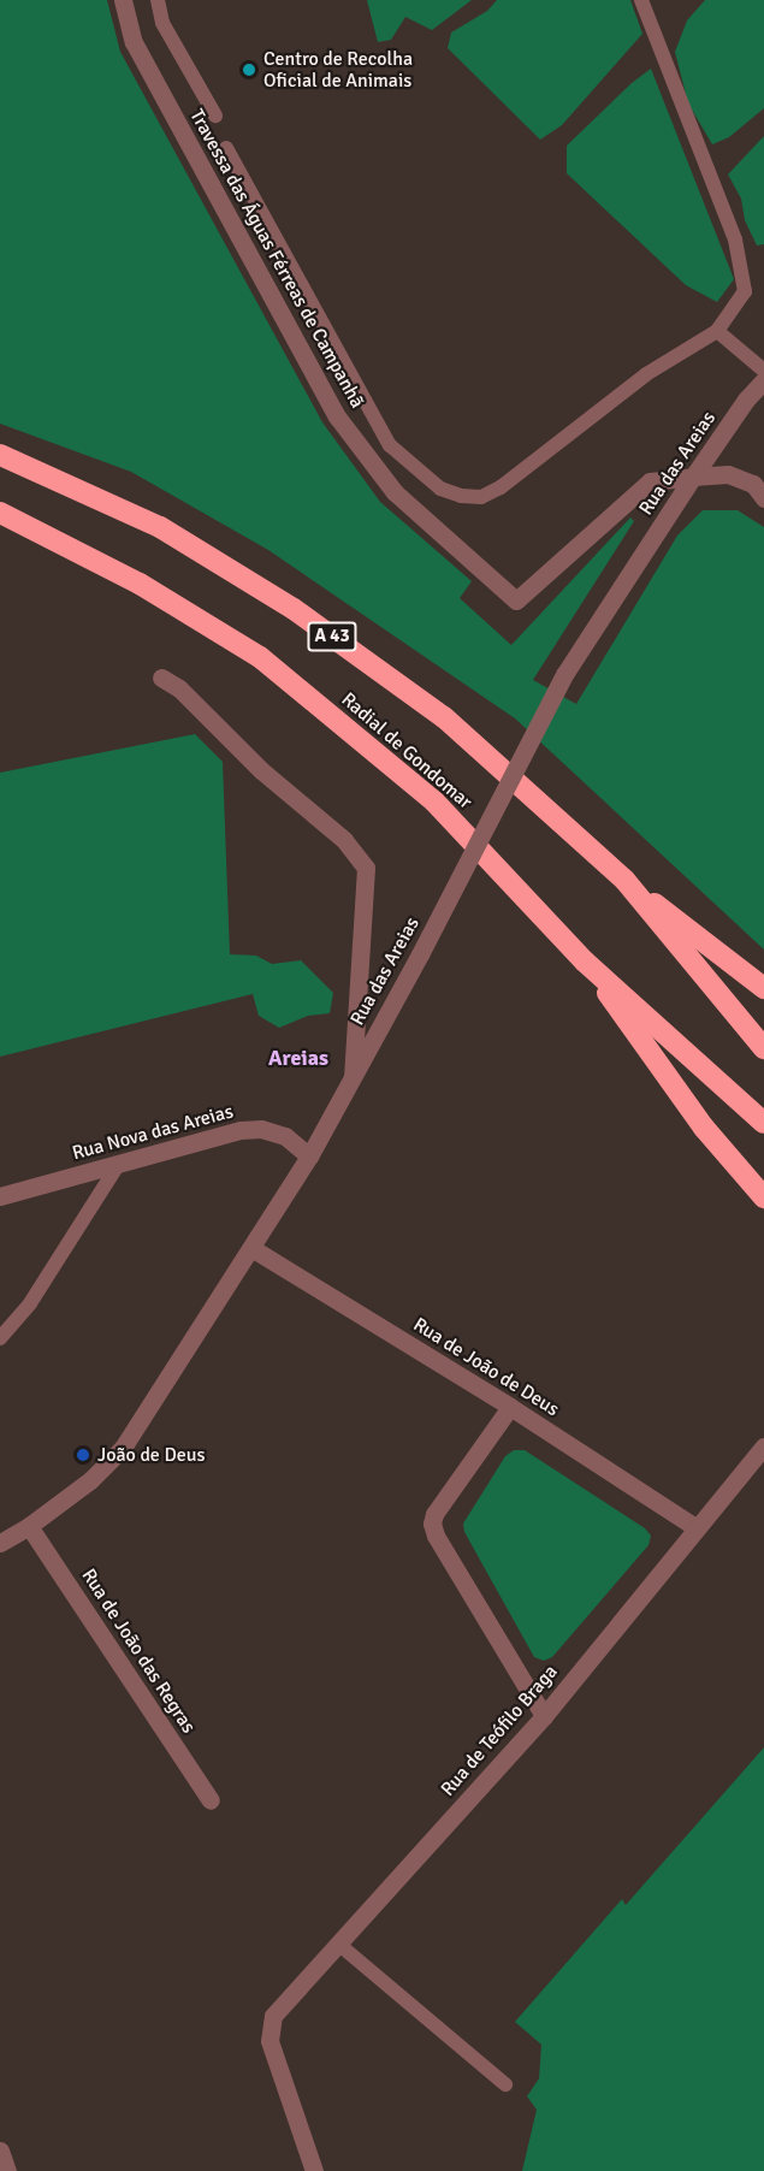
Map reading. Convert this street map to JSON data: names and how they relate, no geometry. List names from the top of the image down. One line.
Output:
{"streets":{"highway":["A 43","Radial de Gondomar"],"street":["Travessa das Águas Férreas de Campanhã","Rua das Areias","Rua Nova das Areias","Rua de João de Deus","Rua de João das Regras","Rua de Teófilo Braga"]},"crossings":[["Travessa das Águas Férreas de Campanhã","Rua das Areias"],["Rua das Areias","Rua Nova das Areias"],["Rua das Areias","Rua de João de Deus"],["Rua das Areias","Rua de João das Regras"],["Rua de João de Deus","Rua de Teófilo Braga"]],"districts":["Areias"],"places":["Centro de Recolha Oficial de Animais","João de Deus"]}
